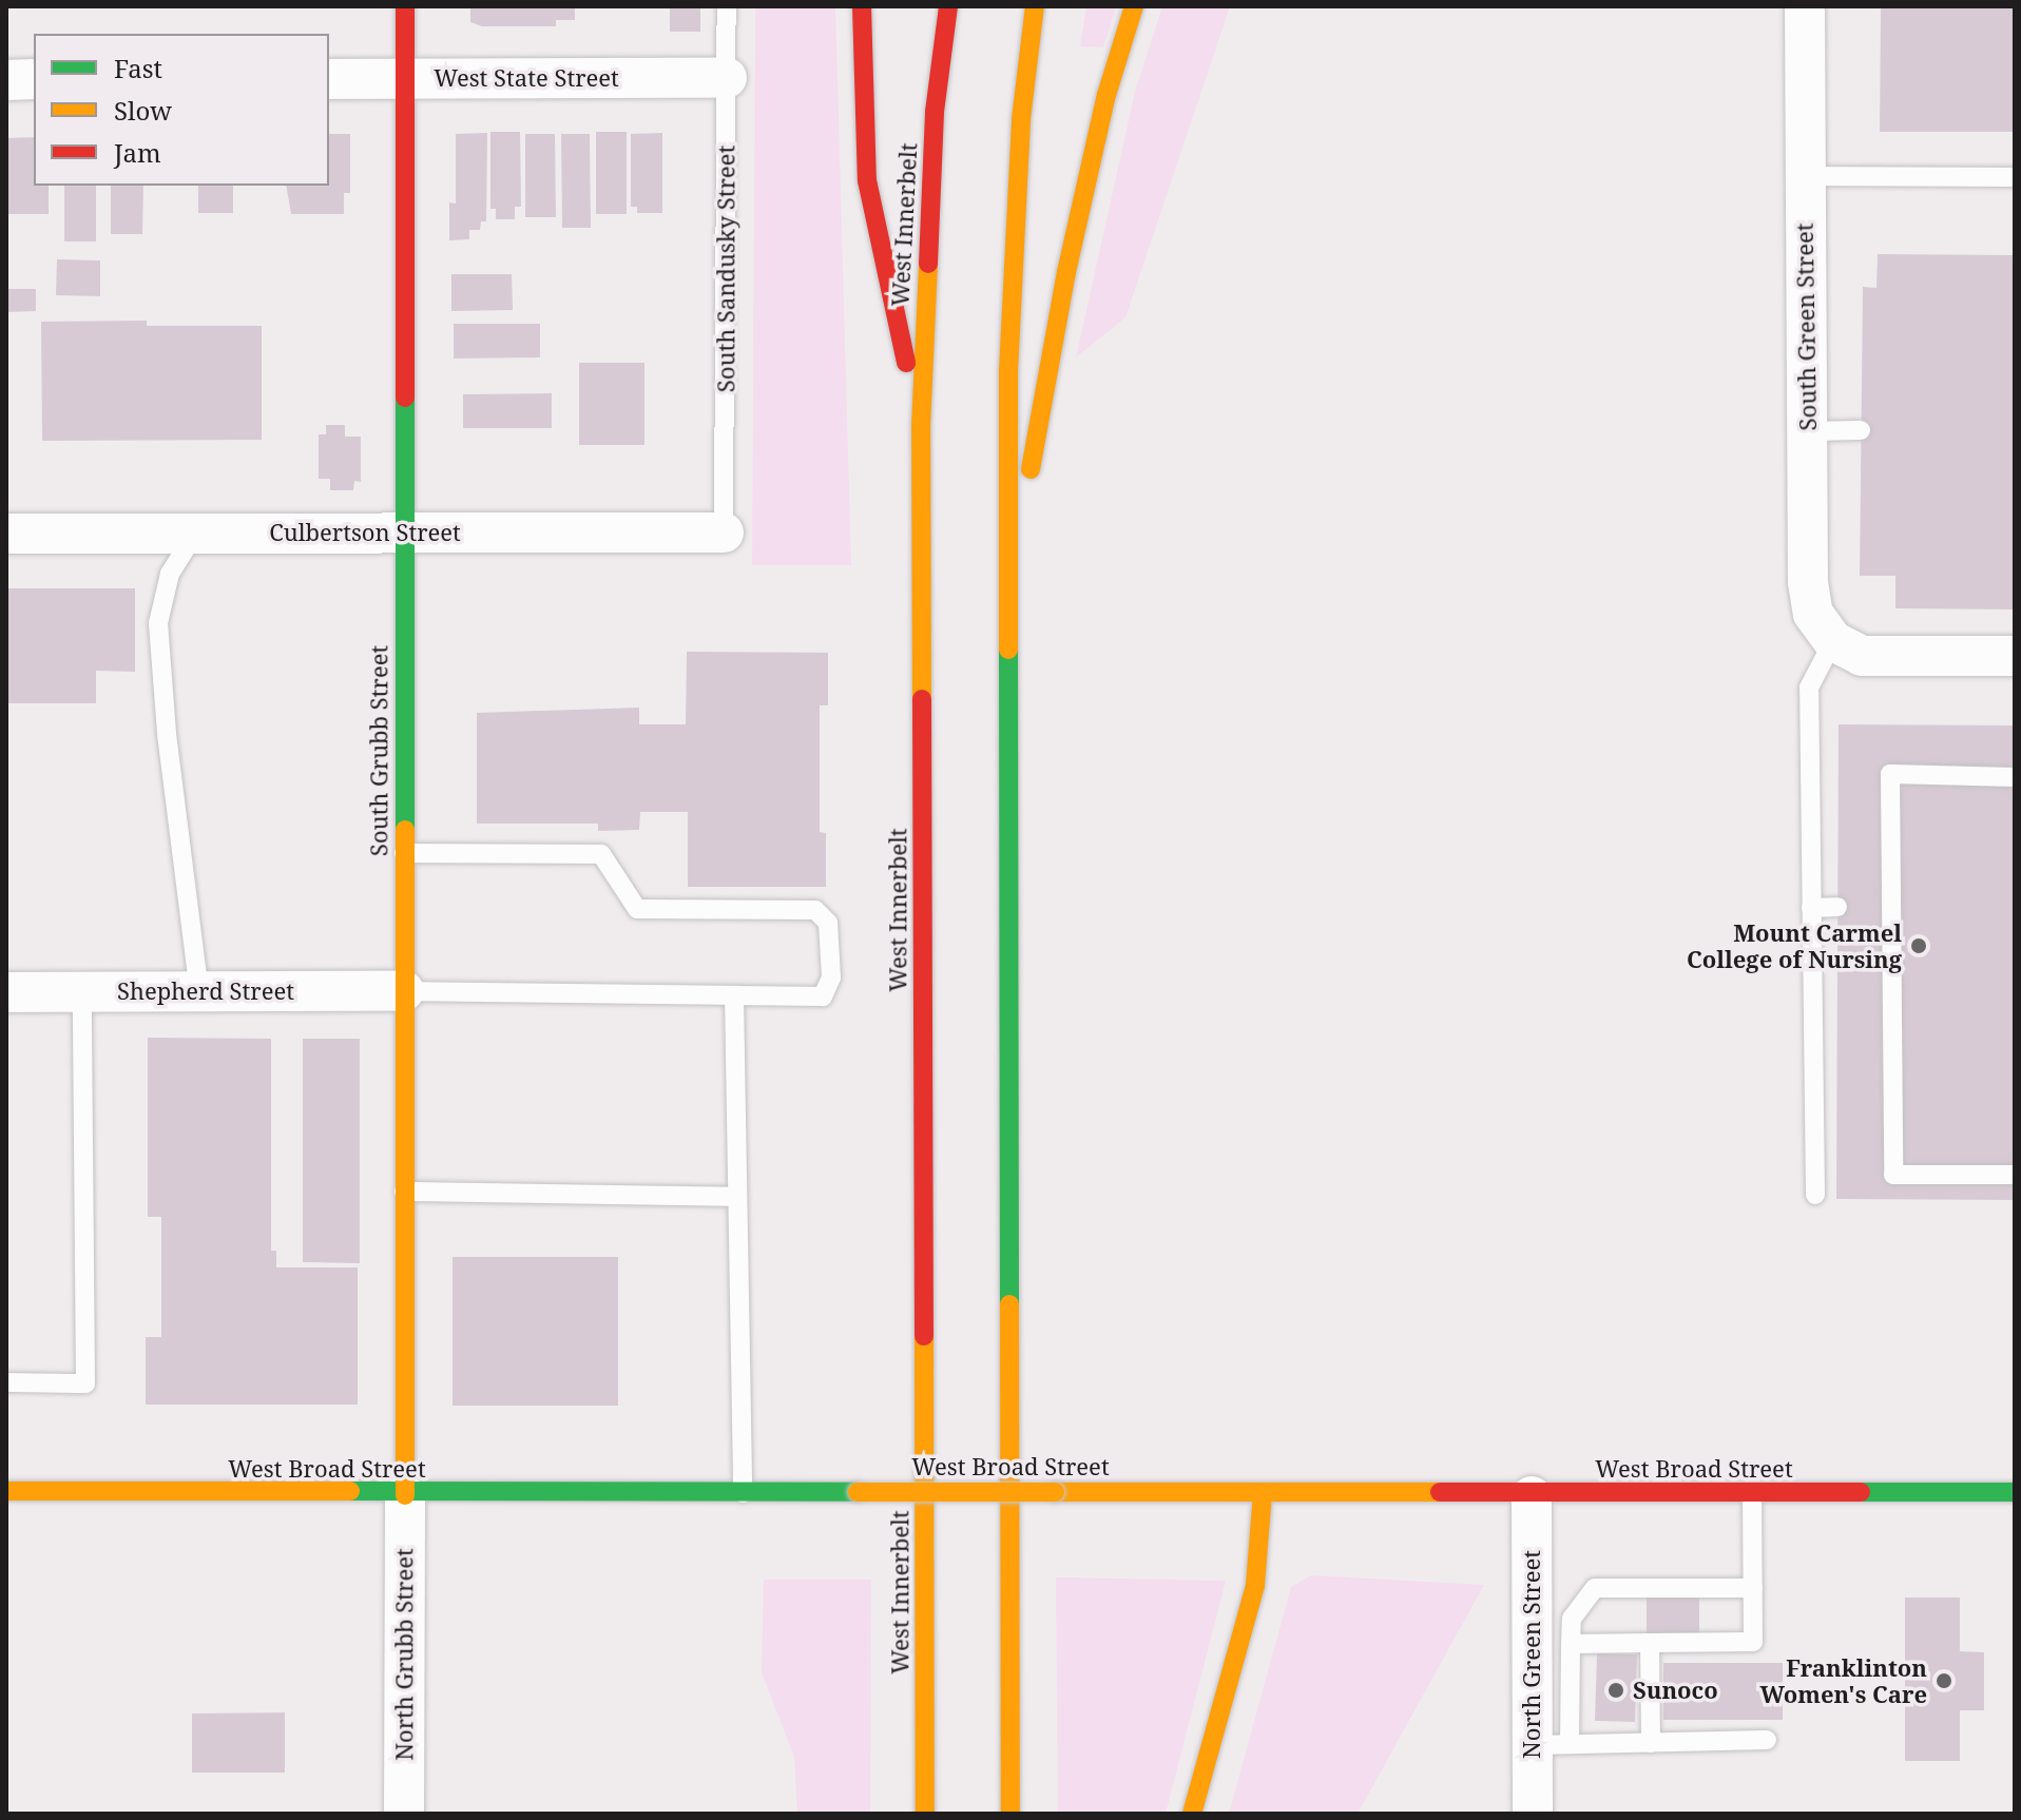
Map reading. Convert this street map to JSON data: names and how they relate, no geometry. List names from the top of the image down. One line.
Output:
{"streets":{"main road":["West Innerbelt","South Grubb Street","West Broad Street"],"street":["West State Street","South Green Street","Culbertson Street","Shepherd Street","North Grubb Street","North Green Street"],"lane":["South Sandusky Street"]},"crossings":[["West State Street","South Sandusky Street"],["West State Street","South Grubb Street"],["South Sandusky Street","Culbertson Street"],["Culbertson Street","South Grubb Street"],["South Grubb Street","Shepherd Street"],["South Grubb Street","West Broad Street"],["South Grubb Street","North Grubb Street"],["West Broad Street","North Grubb Street"],["West Broad Street","North Green Street"]],"places":["Mount Carmel College of Nursing","Franklinton Women's Care","Sunoco"],"legend":["Fast","Slow","Jam"]}
